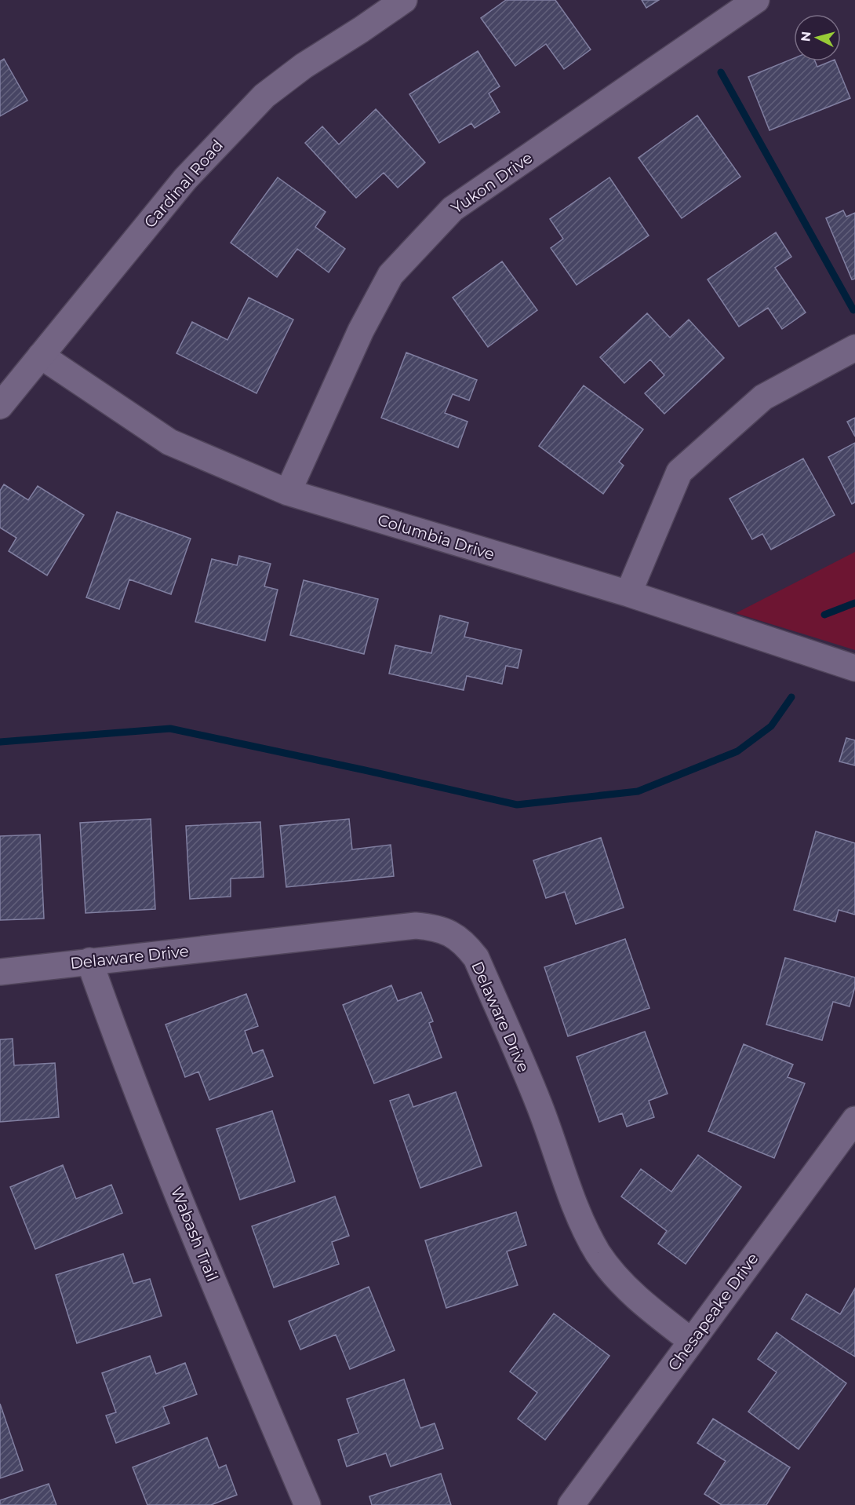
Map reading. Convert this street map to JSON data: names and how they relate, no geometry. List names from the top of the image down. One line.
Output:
{"streets":{"street":["Yukon Drive","Cardinal Road","Columbia Drive","Delaware Drive","Wabash Trail","Chesapeake Drive"]},"crossings":[["Yukon Drive","Columbia Drive"],["Cardinal Road","Columbia Drive"],["Delaware Drive","Wabash Trail"],["Delaware Drive","Chesapeake Drive"]],"north":"left"}
